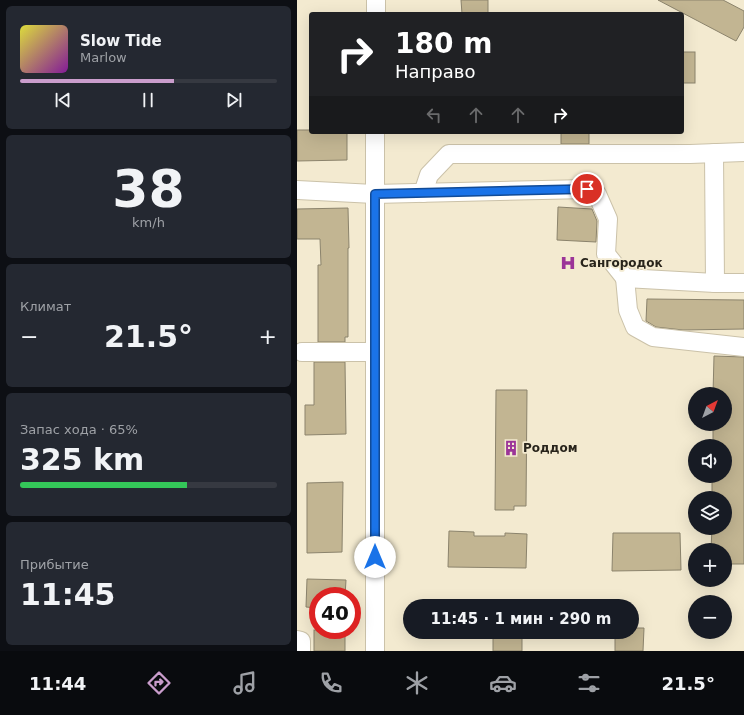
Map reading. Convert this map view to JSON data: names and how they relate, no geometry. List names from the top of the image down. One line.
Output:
{"places":{"hospital":["Сангородок"],"building":["Роддом"]},"north":"top right","page":{"turn":["180 m","Направо"],"song":["Slow Tide","Marlow"],"tile":[["38","km/h"],"Климат",["Запас хода · 65%","325 km"],["Прибытие","11:45"]],"heat":["−","21.5°","+"],"map_buttons":["+","−"],"limit":"40","trip":"11:45 · 1 мин · 290 m","tabs":["11:44","21.5°"]}}
